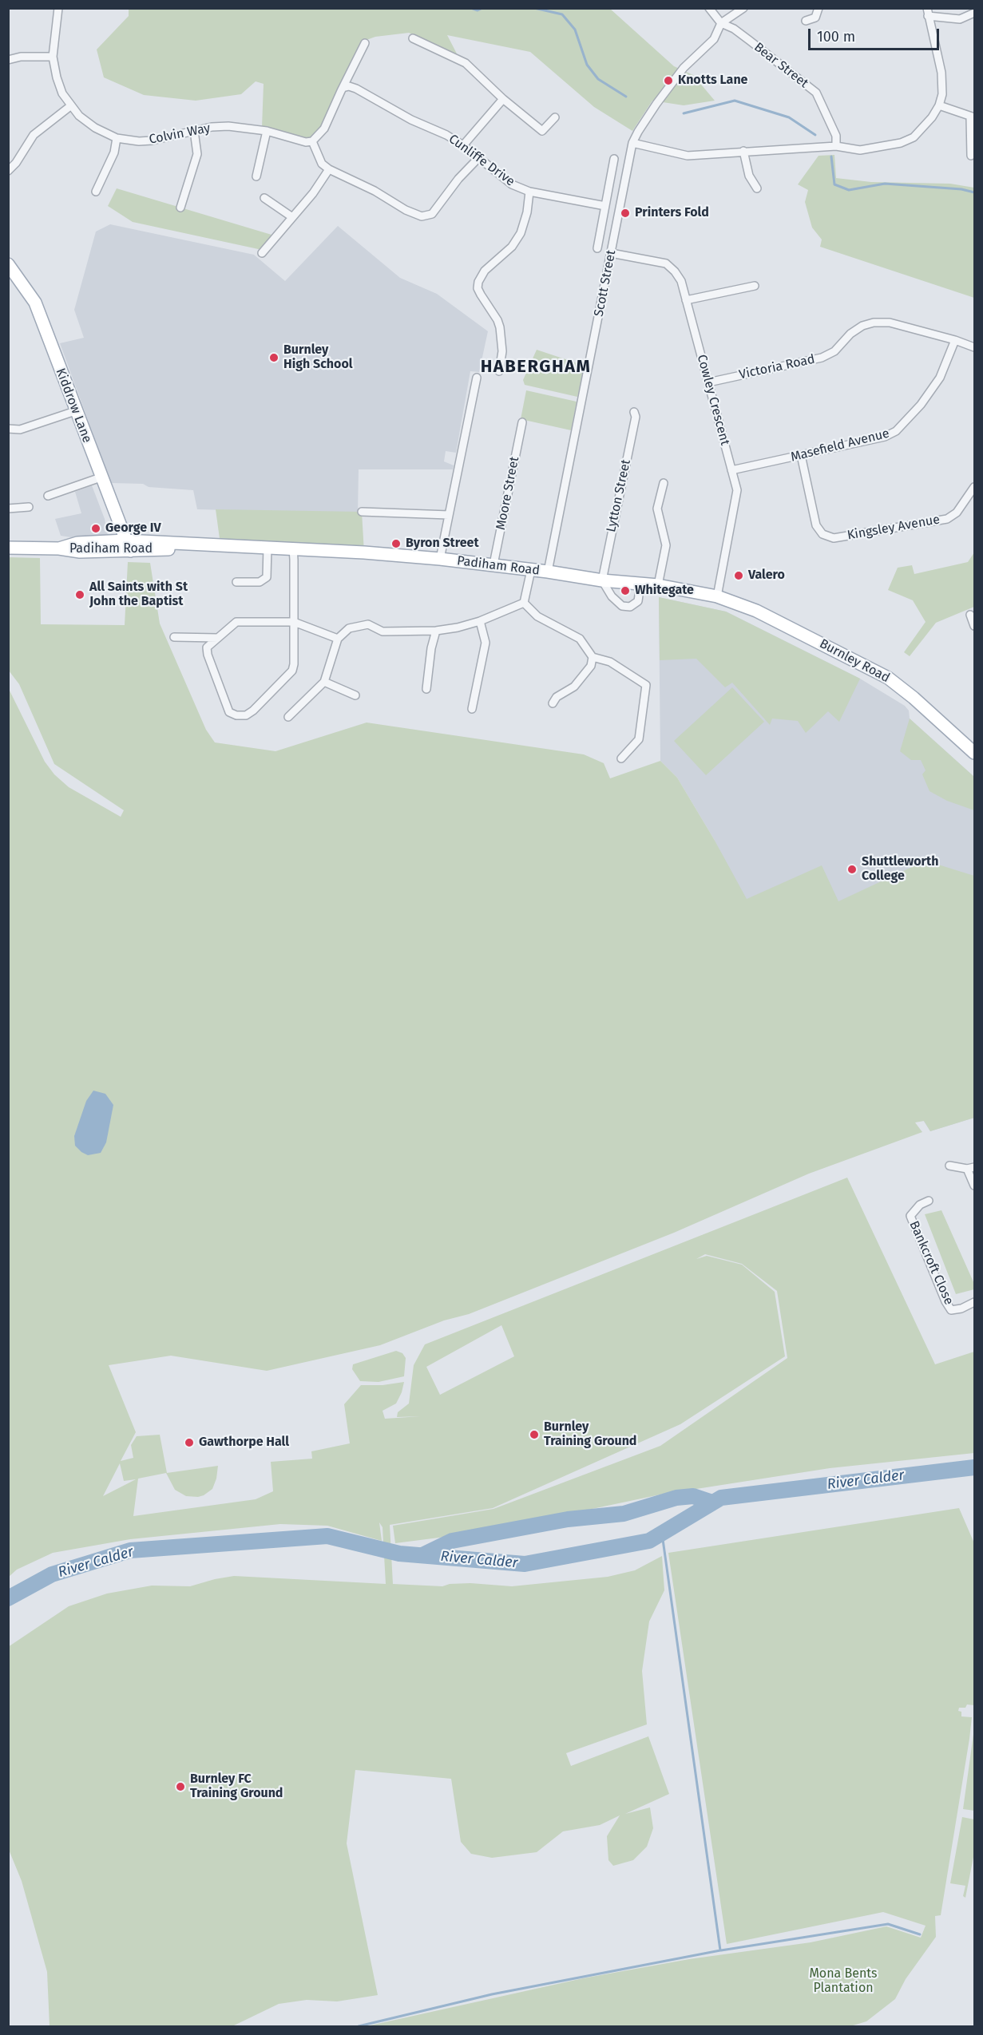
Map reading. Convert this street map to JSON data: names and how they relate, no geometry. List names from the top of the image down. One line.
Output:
{"streets":{"main road":["Kiddrow Lane","Padiham Road","Burnley Road"],"street":["Bear Street","Colvin Way","Cunliffe Drive","Scott Street","Victoria Road","Cowley Crescent","Masefield Avenue","Moore Street","Lytton Street","Kingsley Avenue","Bankcroft Close"]},"crossings":[["Bear Street","Scott Street"],["Scott Street","Cowley Crescent"],["Scott Street","Padiham Road"],["Victoria Road","Cowley Crescent"],["Victoria Road","Masefield Avenue"],["Cowley Crescent","Masefield Avenue"],["Cowley Crescent","Padiham Road"],["Cowley Crescent","Burnley Road"],["Kiddrow Lane","Padiham Road"],["Masefield Avenue","Kingsley Avenue"],["Moore Street","Padiham Road"],["Lytton Street","Padiham Road"],["Padiham Road","Burnley Road"]],"districts":["HABERGHAM"],"water":["River Calder"],"parks":["Mona Bents Plantation"],"places":["Knotts Lane","Printers Fold","Burnley High School","George IV","Byron Street","Valero","Whitegate","All Saints with St John the Baptist","Shuttleworth College","Burnley Training Ground","Gawthorpe Hall","Burnley FC Training Ground"],"scale_bar":"100 m"}
